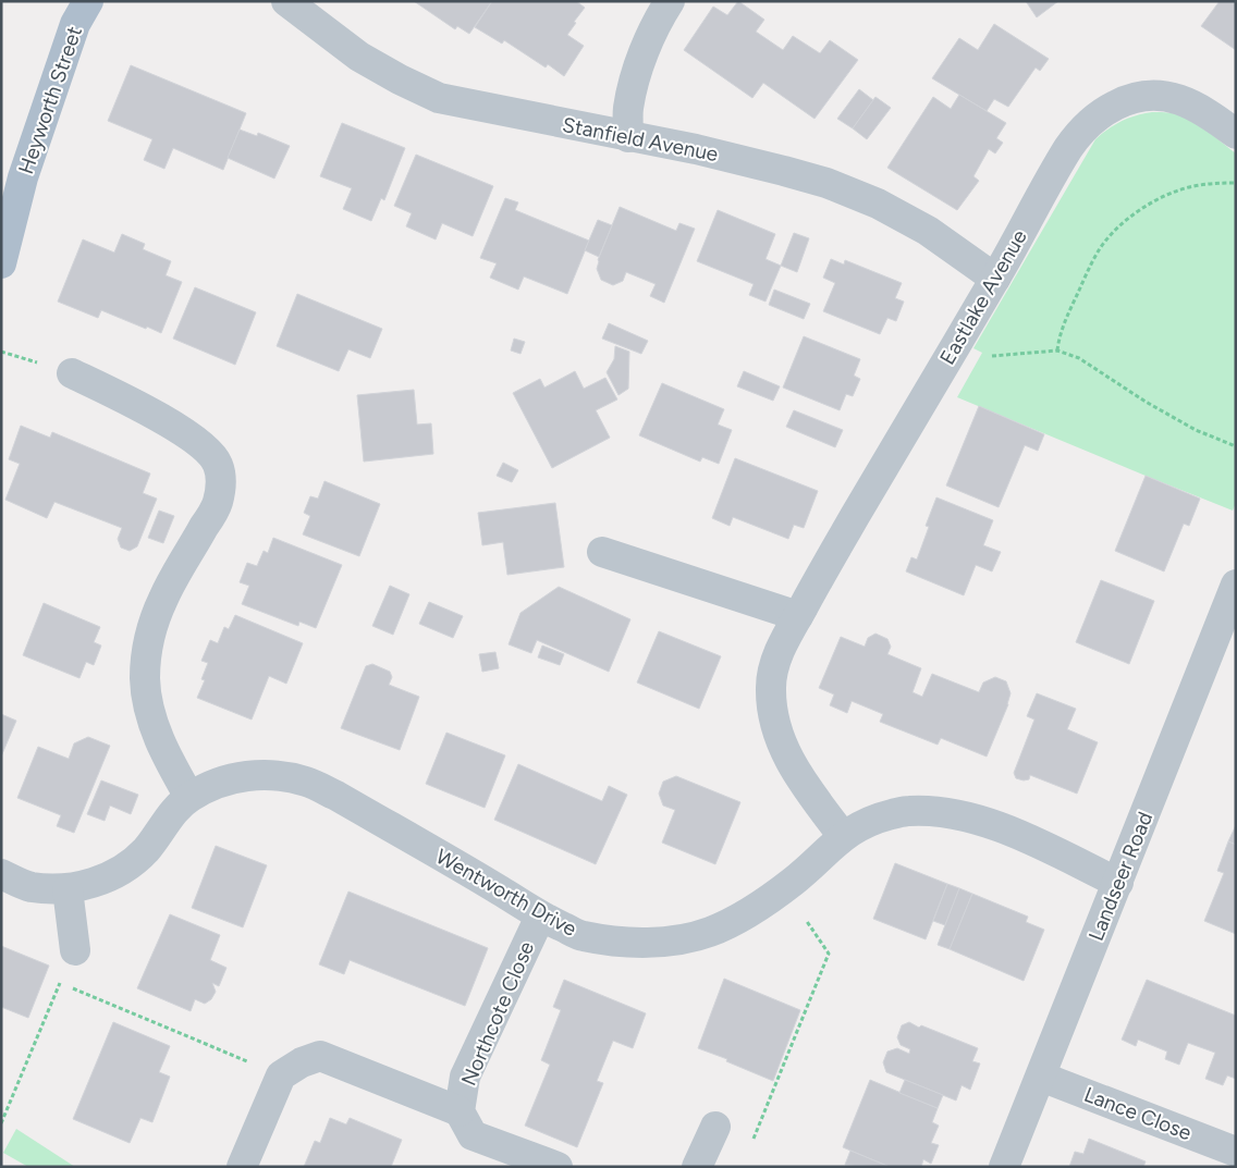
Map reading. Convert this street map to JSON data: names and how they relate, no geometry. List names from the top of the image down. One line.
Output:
{"streets":{"main road":["Heyworth Street"],"street":["Stanfield Avenue","Eastlake Avenue","Landseer Road","Wentworth Drive","Northcote Close","Lance Close"]},"crossings":[["Stanfield Avenue","Eastlake Avenue"],["Eastlake Avenue","Wentworth Drive"],["Landseer Road","Wentworth Drive"],["Landseer Road","Lance Close"],["Wentworth Drive","Northcote Close"]]}
